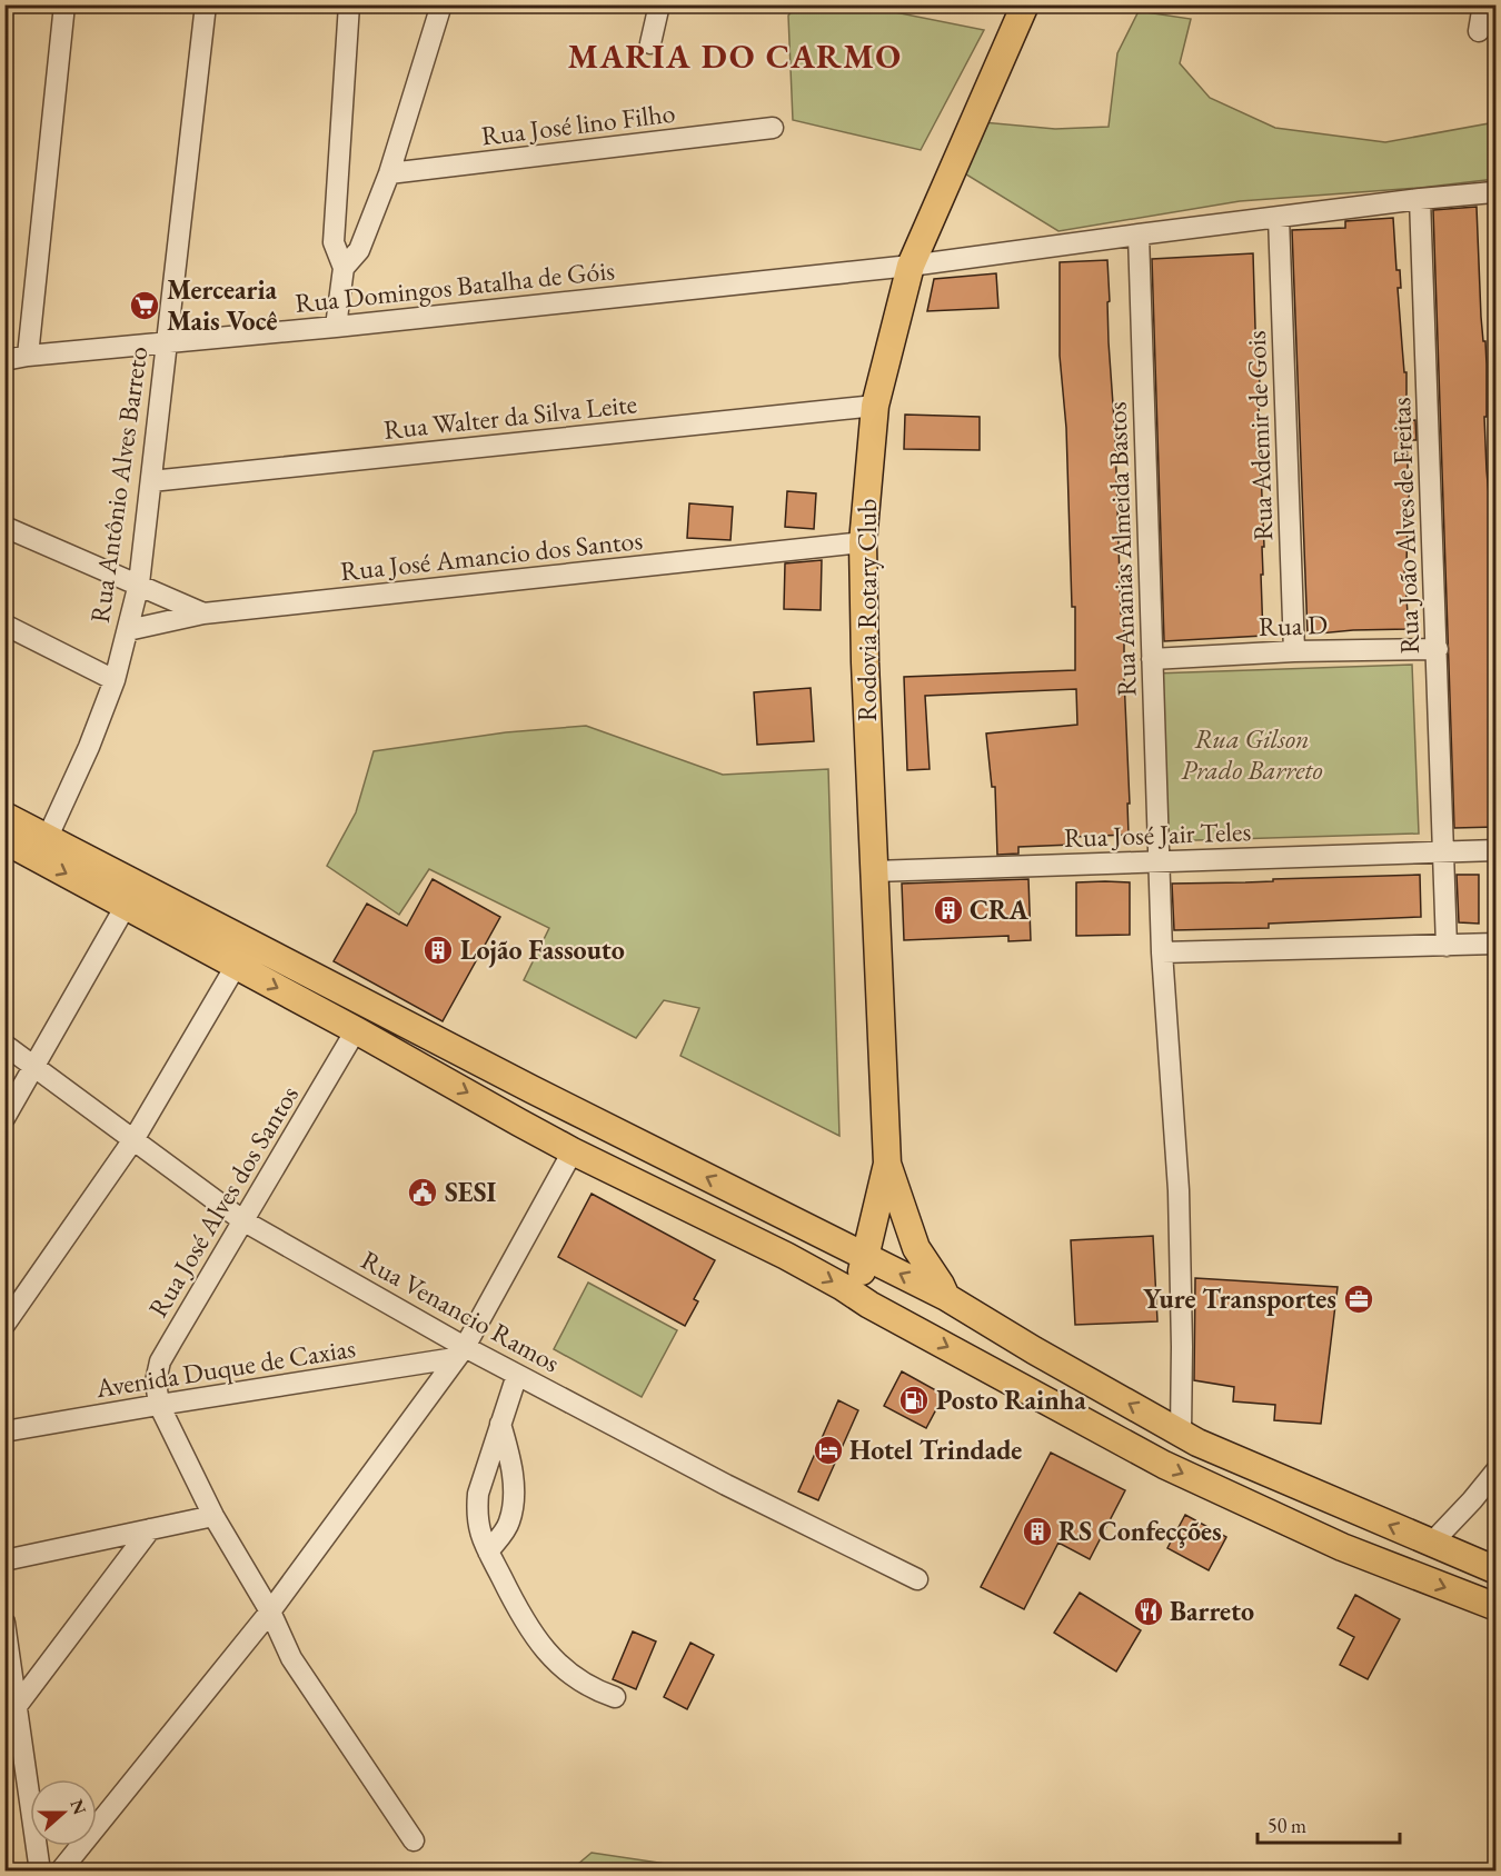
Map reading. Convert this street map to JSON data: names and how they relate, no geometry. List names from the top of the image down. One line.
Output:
{"streets":{"main road":["Rodovia Rotary Club"],"street":["Rua José lino Filho","Rua Domingos Batalha de Góis","Rua Walter da Silva Leite","Rua Ademir de Gois","Rua Antônio Alves Barreto","Rua João Alves de Freitas","Rua Ananias Almeida Bastos","Rua José Amancio dos Santos","Rua D","Rua José Jair Teles","Rua José Alves dos Santos","Rua Venancio Ramos","Avenida Duque de Caxias"]},"crossings":[["Rua Domingos Batalha de Góis","Rua Antônio Alves Barreto"],["Rua Domingos Batalha de Góis","Rodovia Rotary Club"],["Rua Walter da Silva Leite","Rua Antônio Alves Barreto"],["Rua Walter da Silva Leite","Rodovia Rotary Club"],["Rua Ademir de Gois","Rua D"],["Rua Antônio Alves Barreto","Rua José Amancio dos Santos"],["Rua João Alves de Freitas","Rua D"],["Rua João Alves de Freitas","Rua José Jair Teles"],["Rua Ananias Almeida Bastos","Rua D"],["Rua Ananias Almeida Bastos","Rua José Jair Teles"],["Rua José Amancio dos Santos","Rodovia Rotary Club"],["Rodovia Rotary Club","Rua José Jair Teles"],["Rua José Alves dos Santos","Rua Venancio Ramos"],["Rua José Alves dos Santos","Avenida Duque de Caxias"],["Rua Venancio Ramos","Avenida Duque de Caxias"]],"districts":["MARIA DO CARMO"],"parks":["Rua Gilson Prado Barreto"],"places":{"supermarket":["Mercearia Mais Você"],"building":["CRA","Lojão Fassouto","RS Confecções"],"public building":["SESI"],"office":["Yure Transportes"],"fuel station":["Posto Rainha"],"hotel":["Hotel Trindade"],"restaurant":["Barreto"]},"scale_bar":"50 m","north":"right"}
